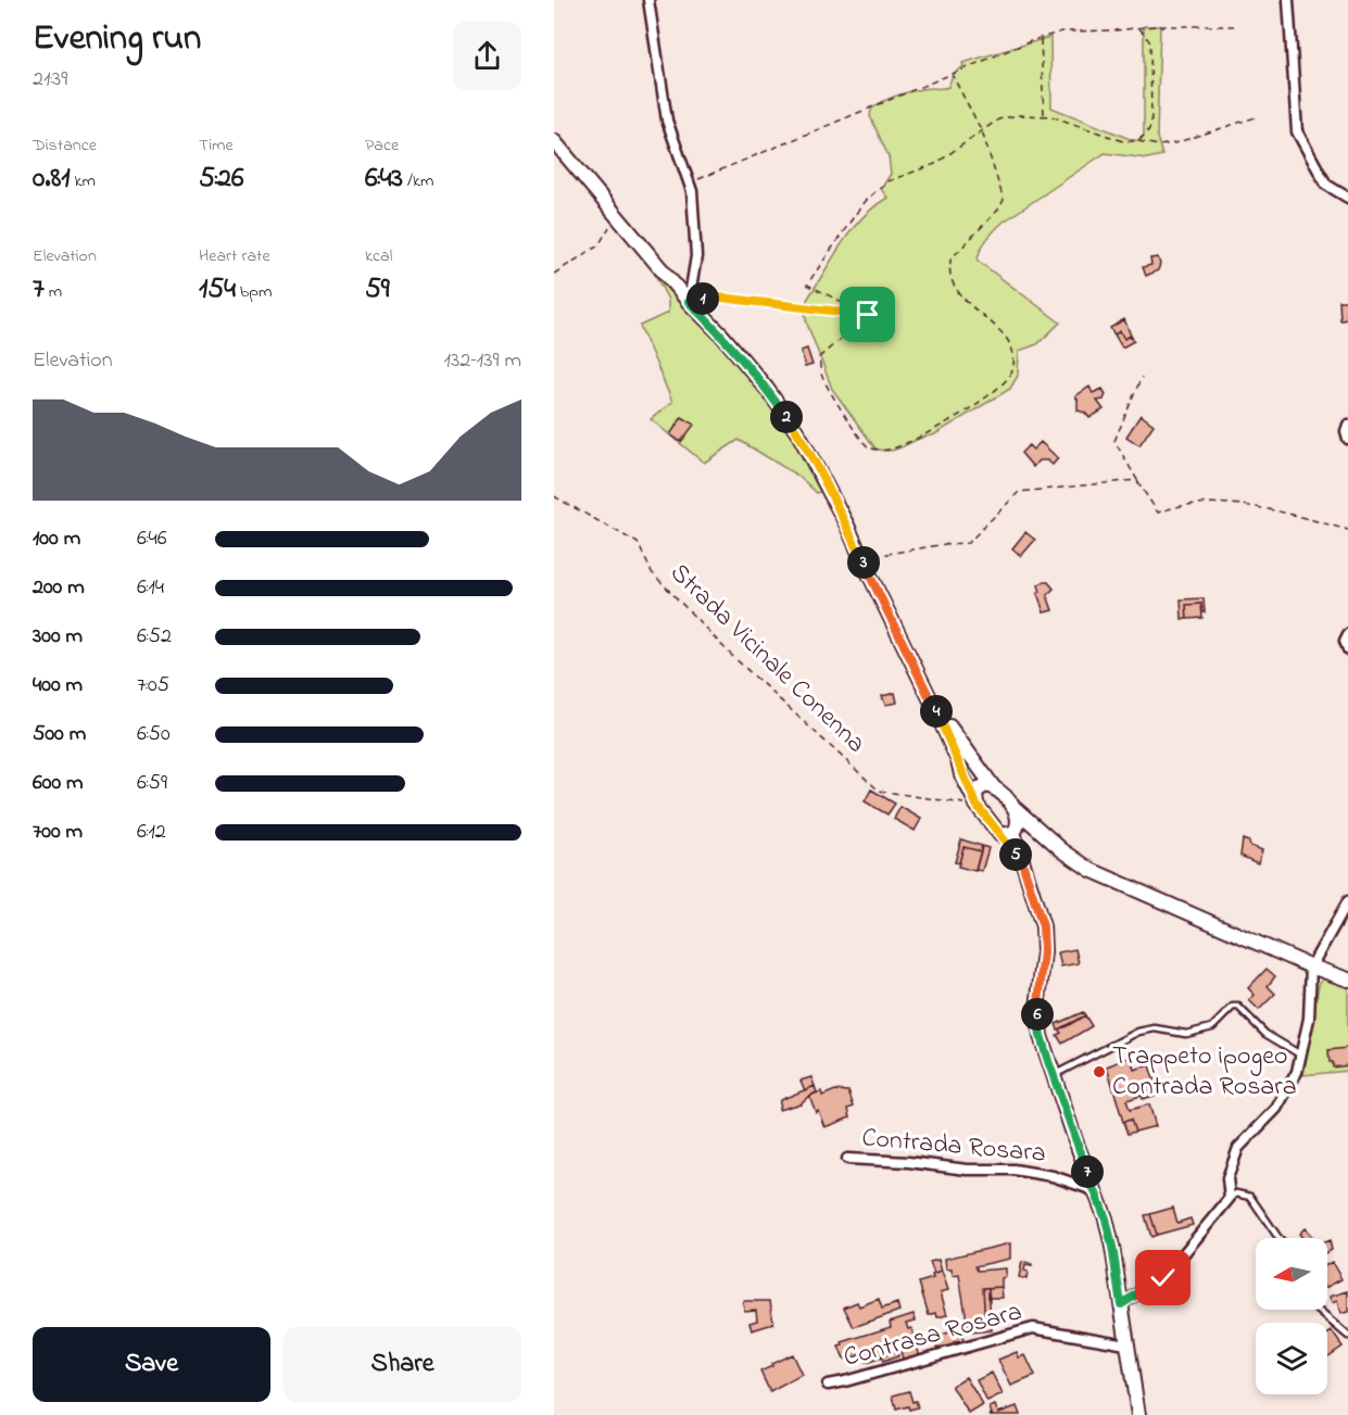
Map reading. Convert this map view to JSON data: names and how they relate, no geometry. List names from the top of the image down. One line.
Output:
{"streets":{"street":["Contrada Rosara","Contrasa Rosara"],"path":["Strada Vicinale Conenna"]},"places":["Trappeto ipogeo Contrada Rosara"],"north":"left","page":{"heading":["Evening run","21:39"],"stats":[["Distance","0.81 km"],["Time","5:26"],["Pace","6:43 /km"],["Elevation","7 m"],["Heart rate","154 bpm"],["kcal","59"]],"pins":["1","2","3","4","5","6","7"],"chart":["Elevation","132–139 m"],"list":[{"name":"100 m","note":"6:46"},{"name":"200 m","note":"6:14"},{"name":"300 m","note":"6:52"},{"name":"400 m","note":"7:05"},{"name":"500 m","note":"6:50"},{"name":"600 m","note":"6:59"},{"name":"700 m","note":"6:12"}],"buttons":["Save","Share"]}}
